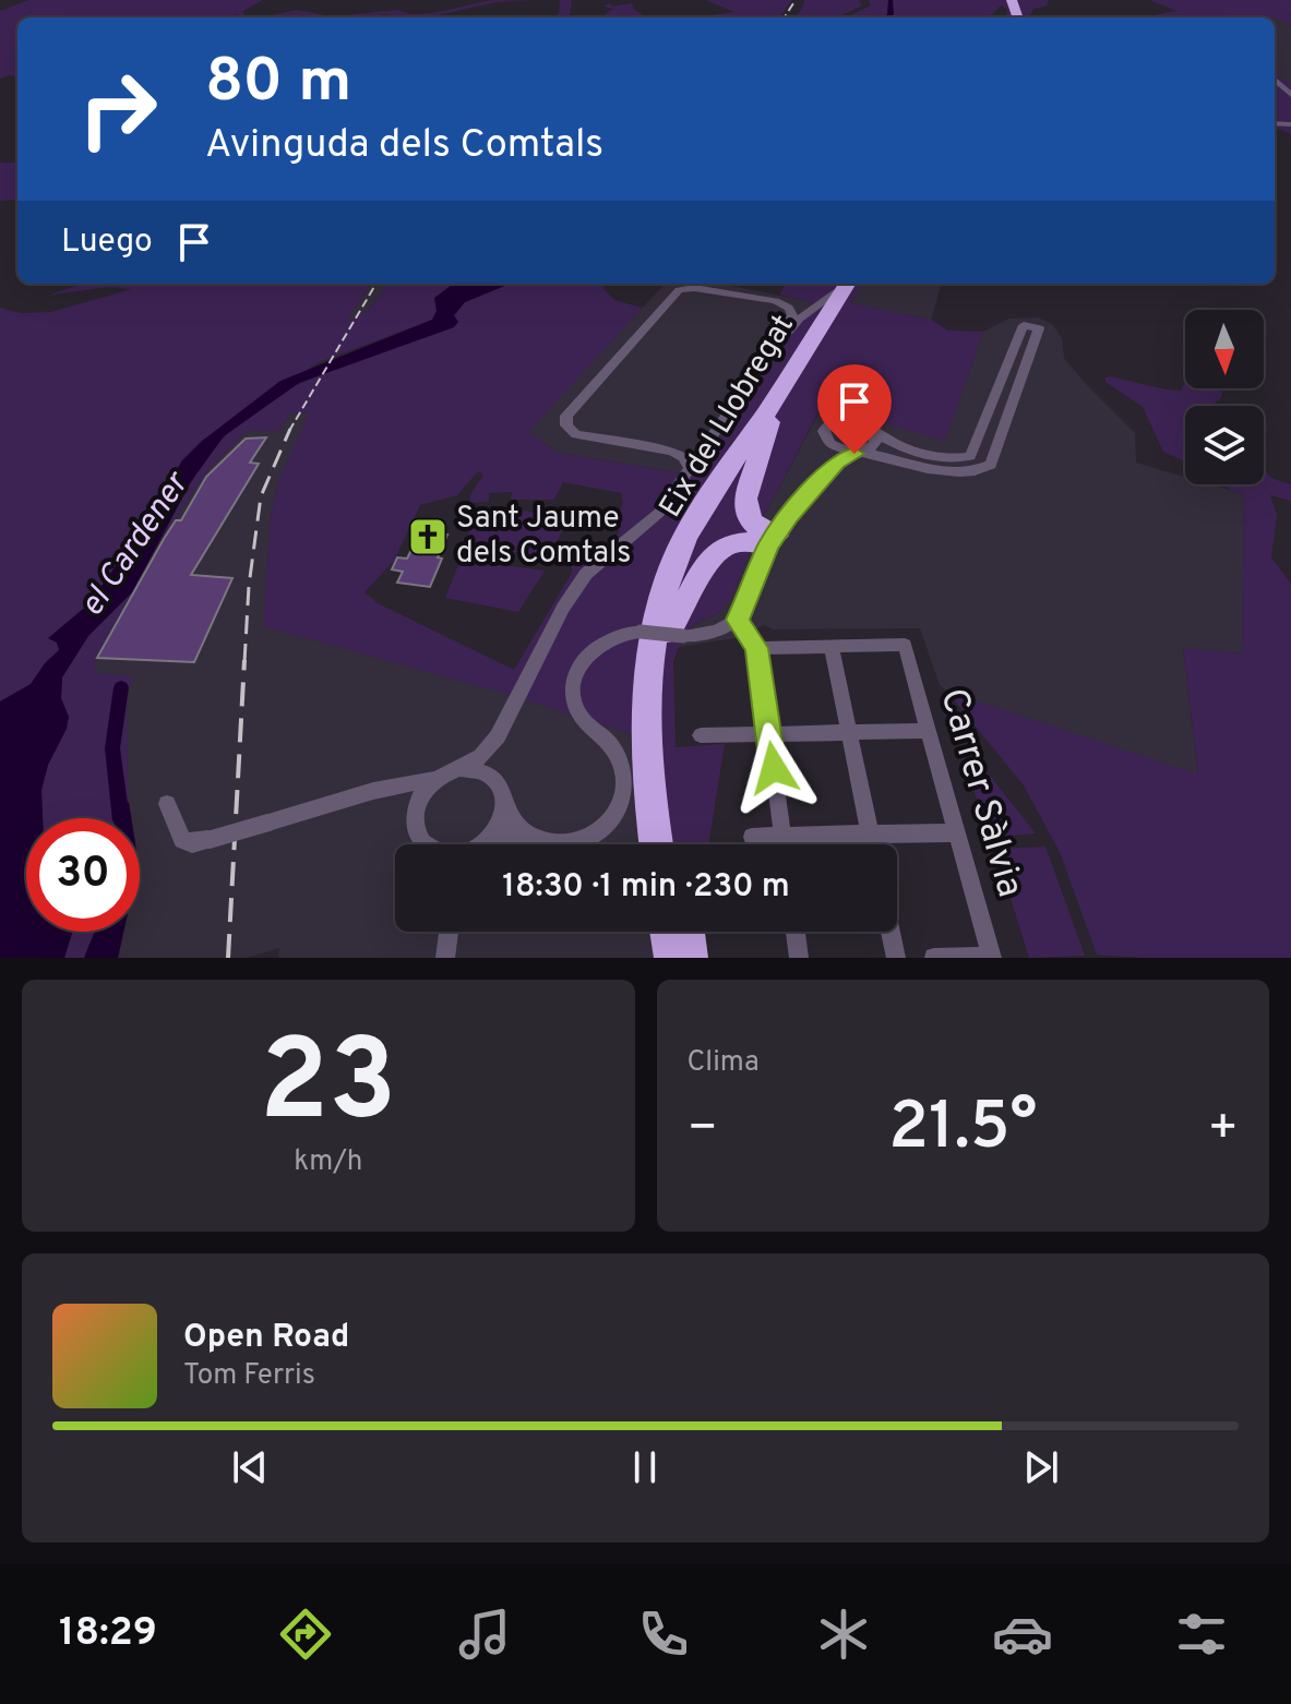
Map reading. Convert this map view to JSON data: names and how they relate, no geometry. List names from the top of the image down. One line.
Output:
{"streets":{"highway":["Eix del Llobregat"],"street":["Carrer Sàlvia"]},"water":["el Cardener"],"places":{"church":["Sant Jaume dels Comtals"]},"north":"bottom","page":{"turn":["80 m","Avinguda dels Comtals"],"then":"Luego","limit":"30","trip":"18:30 · 1 min · 230 m","tile":[["23","km/h"],"Clima"],"heat":["−","21.5°","+"],"song":["Open Road","Tom Ferris"],"tabs":"18:29"}}
